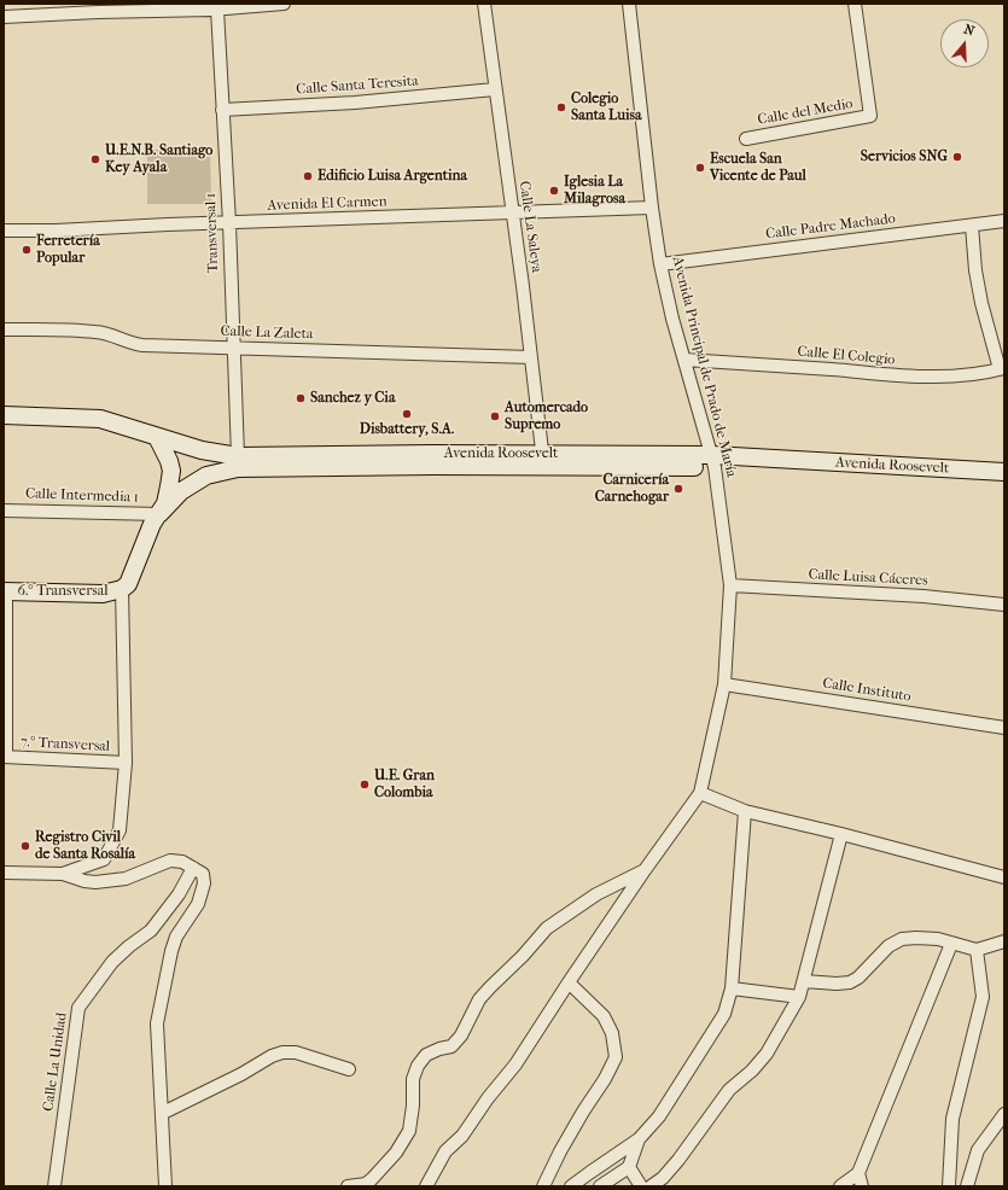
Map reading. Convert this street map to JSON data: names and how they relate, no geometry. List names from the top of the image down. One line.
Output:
{"streets":{"street":["Calle Santa Teresita","Calle del Medio","Avenida El Carmen","Calle La Saleya","Calle Padre Machado","Transversal 1","Calle La Zaleta","Calle El Colegio","Avenida Principal de Prado de María","Avenida Roosevelt","Calle Intermedia 1","Calle Luisa Cáceres","6.° Transversal","Calle Instituto","7.° Transversal","Calle La Unidad"]},"crossings":[["Calle Santa Teresita","Calle La Saleya"],["Calle Santa Teresita","Transversal 1"],["Avenida El Carmen","Calle La Saleya"],["Avenida El Carmen","Transversal 1"],["Avenida El Carmen","Avenida Principal de Prado de María"],["Calle La Saleya","Calle La Zaleta"],["Calle La Saleya","Avenida Roosevelt"],["Calle Padre Machado","Avenida Principal de Prado de María"],["Transversal 1","Calle La Zaleta"],["Transversal 1","Avenida Roosevelt"],["Calle El Colegio","Avenida Principal de Prado de María"],["Avenida Principal de Prado de María","Avenida Roosevelt"],["Avenida Principal de Prado de María","Calle Luisa Cáceres"],["Avenida Principal de Prado de María","Calle Instituto"],["Avenida Roosevelt","Calle Intermedia 1"]],"places":["Colegio Santa Luisa","Servicios SNG","U.E.N.B. Santiago Key Ayala","Escuela San Vicente de Paul","Edificio Luisa Argentina","Iglesia La Milagrosa","Ferretería Popular","Sanchez y Cia","Disbattery, S.A.","Automercado Supremo","Carnicería Carnehogar","U.E. Gran Colombia","Registro Civil de Santa Rosalía"],"north":"top"}
